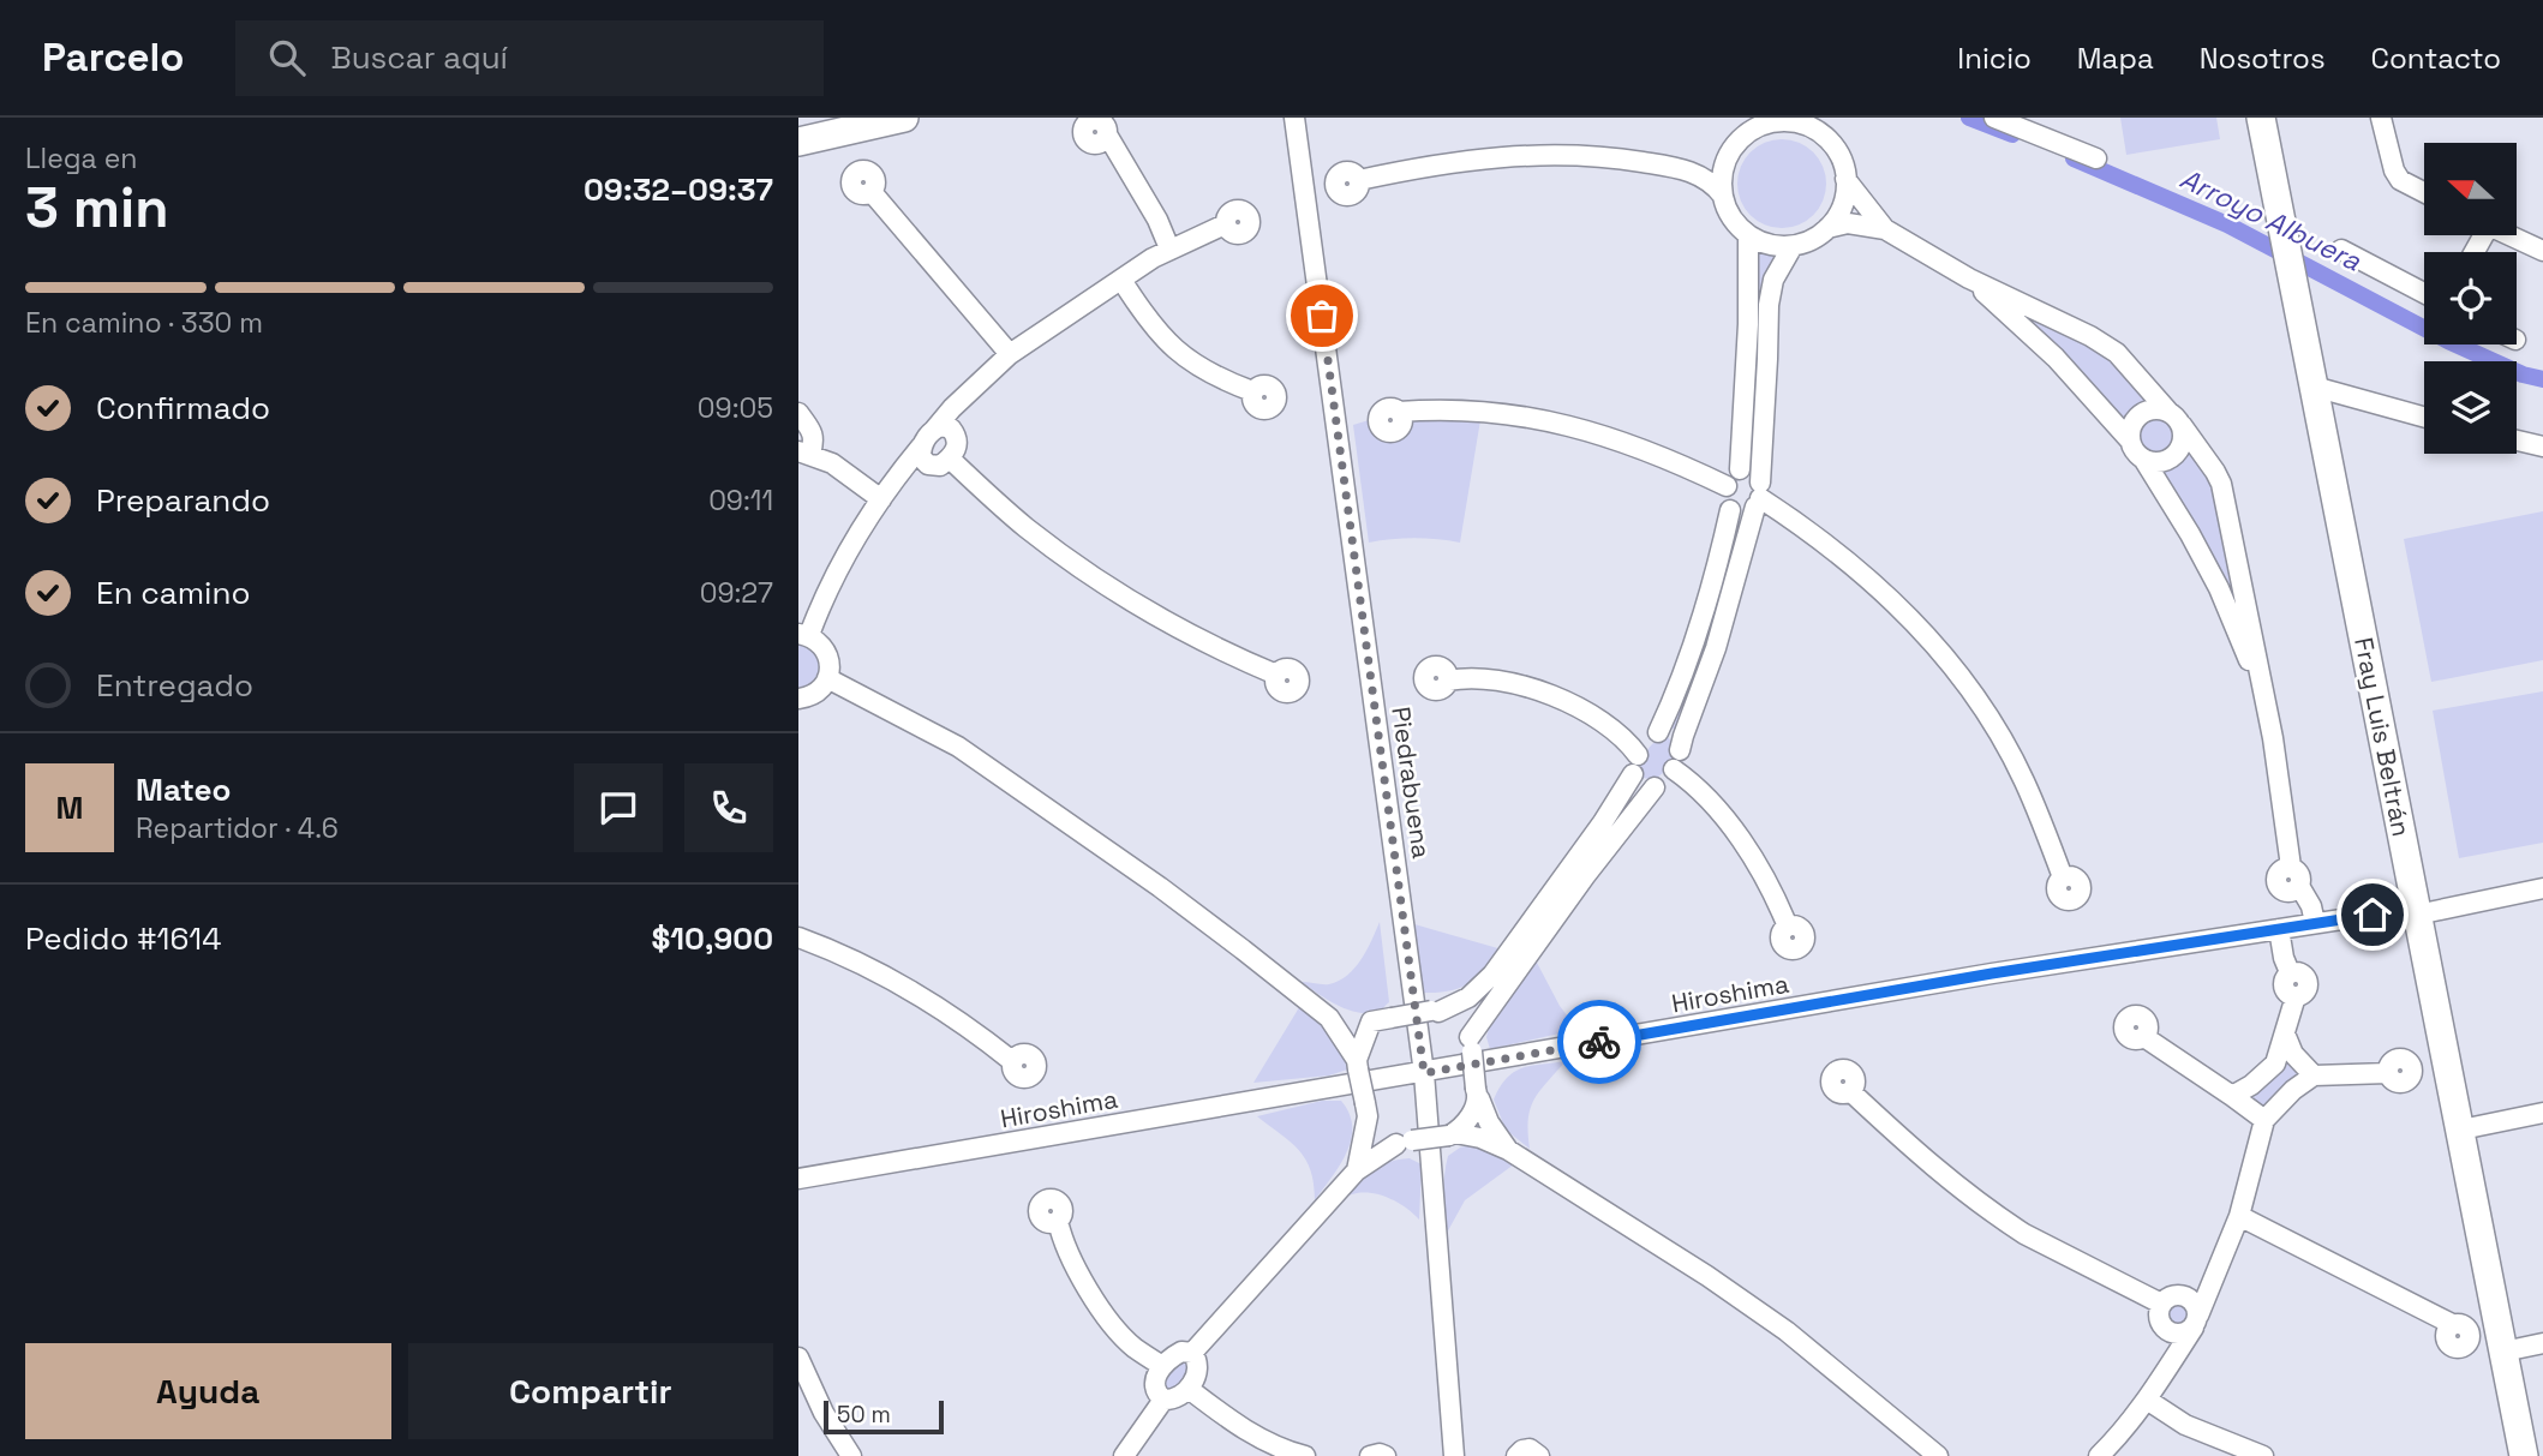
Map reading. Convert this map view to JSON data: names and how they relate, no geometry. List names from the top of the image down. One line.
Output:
{"streets":{"street":["Fray Luis Beltrán","Piedrabuena","Hiroshima"]},"crossings":[["Piedrabuena","Hiroshima"]],"water":["Arroyo Albuera"],"scale_bar":"50 m","north":"left","page":{"header":"Parcelo","search":"Buscar aquí","nav":["Inicio","Mapa","Nosotros","Contacto"],"heading":["3 min","Llega en","09:32–09:37"],"panel":["Mateo","Repartidor · 4.6","Pedido #1614","$10,900"],"bar":"En camino · 330 m","list":[["Confirmado","09:05"],["Preparando","09:11"],["En camino","09:27"],"Entregado"],"round":"M","buttons":["Ayuda","Compartir"],"scale":"50 m"}}
